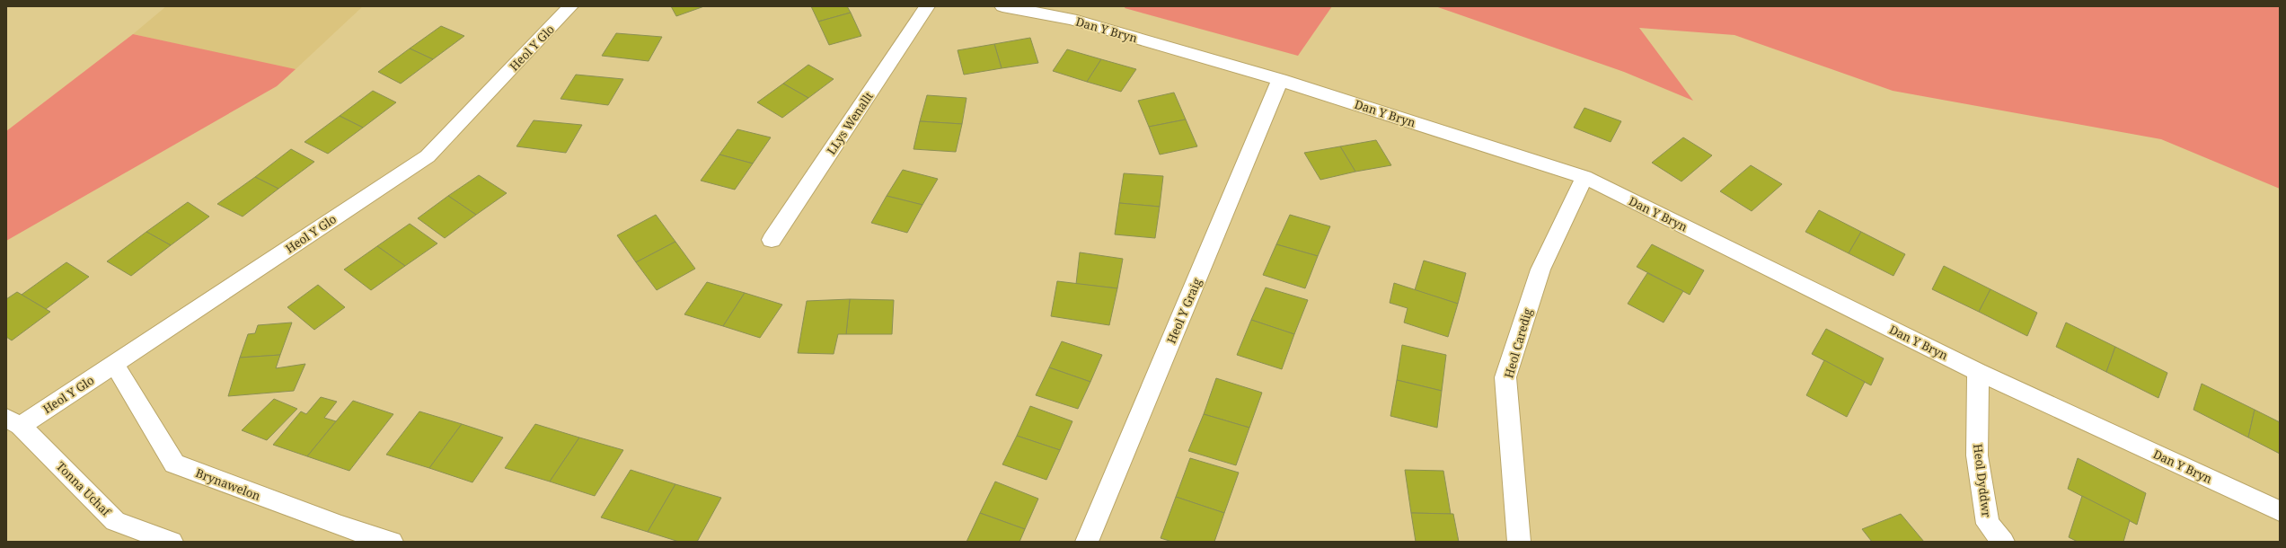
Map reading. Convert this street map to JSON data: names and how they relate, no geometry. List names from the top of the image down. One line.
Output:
{"streets":{"street":["Dan Y Bryn","Heol Y Glo","LLys Wenallt","Heol Y Graig","Heol Caredig","Heol Dyddwr","Brynawelon","Tonna Uchaf"]},"crossings":[["Dan Y Bryn","Heol Y Graig"],["Dan Y Bryn","Heol Caredig"],["Dan Y Bryn","Heol Dyddwr"],["Heol Y Glo","Brynawelon"],["Heol Y Glo","Tonna Uchaf"]]}
